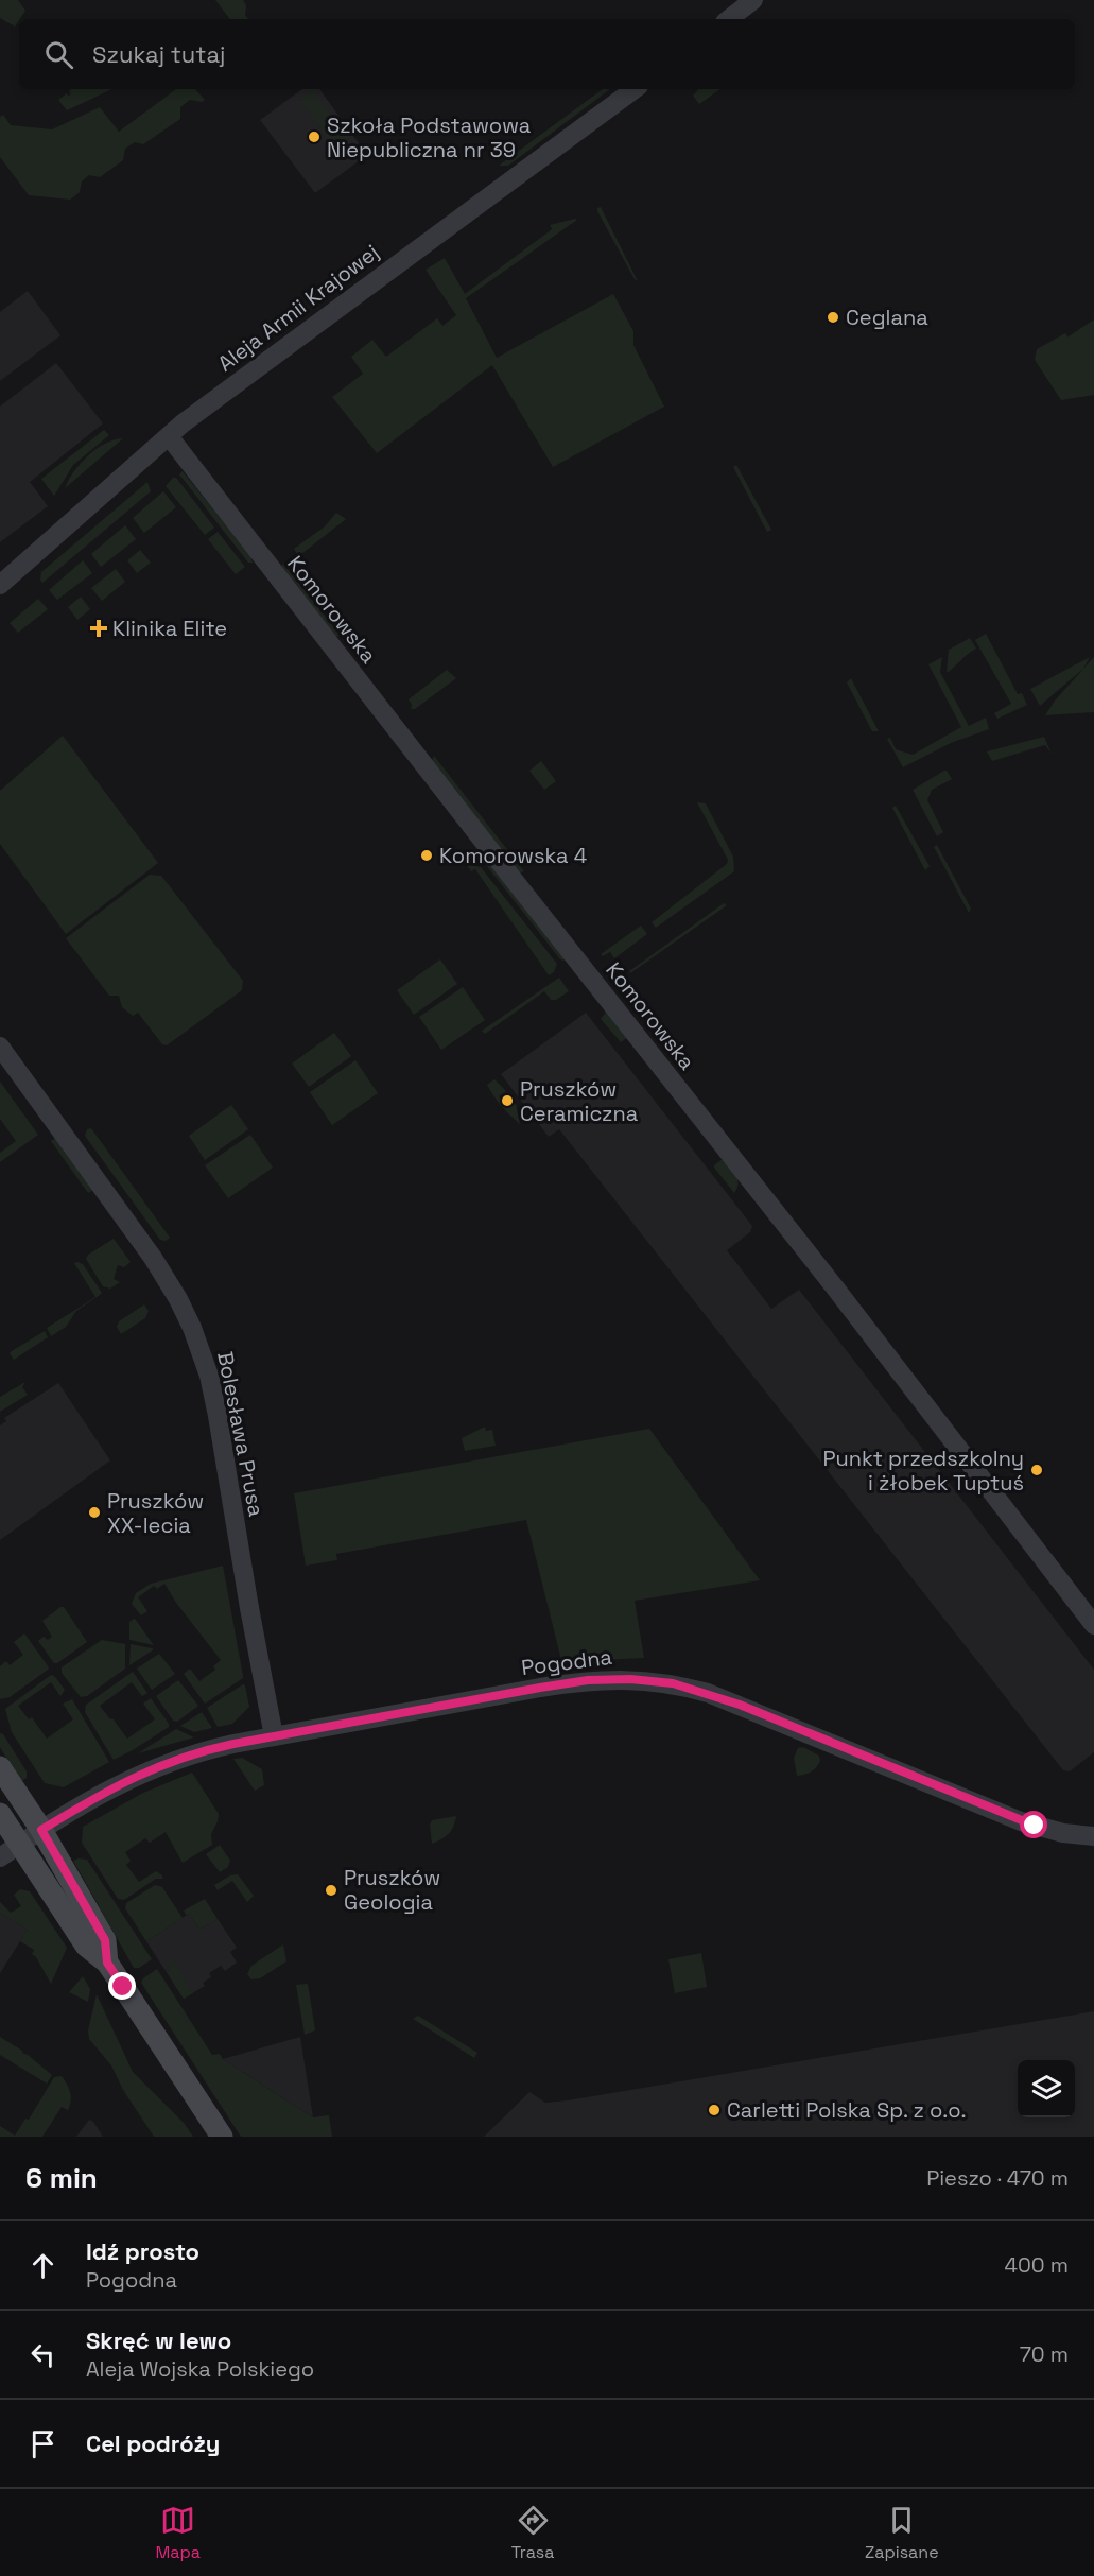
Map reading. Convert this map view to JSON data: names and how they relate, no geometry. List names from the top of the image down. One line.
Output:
{"streets":{"street":["Aleja Armii Krajowej","Komorowska","Bolesława Prusa","Pogodna"]},"crossings":[["Aleja Armii Krajowej","Komorowska"],["Bolesława Prusa","Pogodna"]],"places":{"other":["Szkoła Podstawowa Niepubliczna nr 39","Ceglana","Komorowska 4","Pruszków Ceramiczna","Punkt przedszkolny i żłobek Tuptuś","Pruszków XX-lecia","Pruszków Geologia","Carletti Polska Sp. z o.o."],"health":["Klinika Elite"]},"page":{"search":"Szukaj tutaj","heading":["6 min","Pieszo · 470 m"],"list":[["Idź prosto","Pogodna","400 m"],["Skręć w lewo","Aleja Wojska Polskiego","70 m"],"Cel podróży"],"nav":["Mapa","Trasa","Zapisane"]}}
